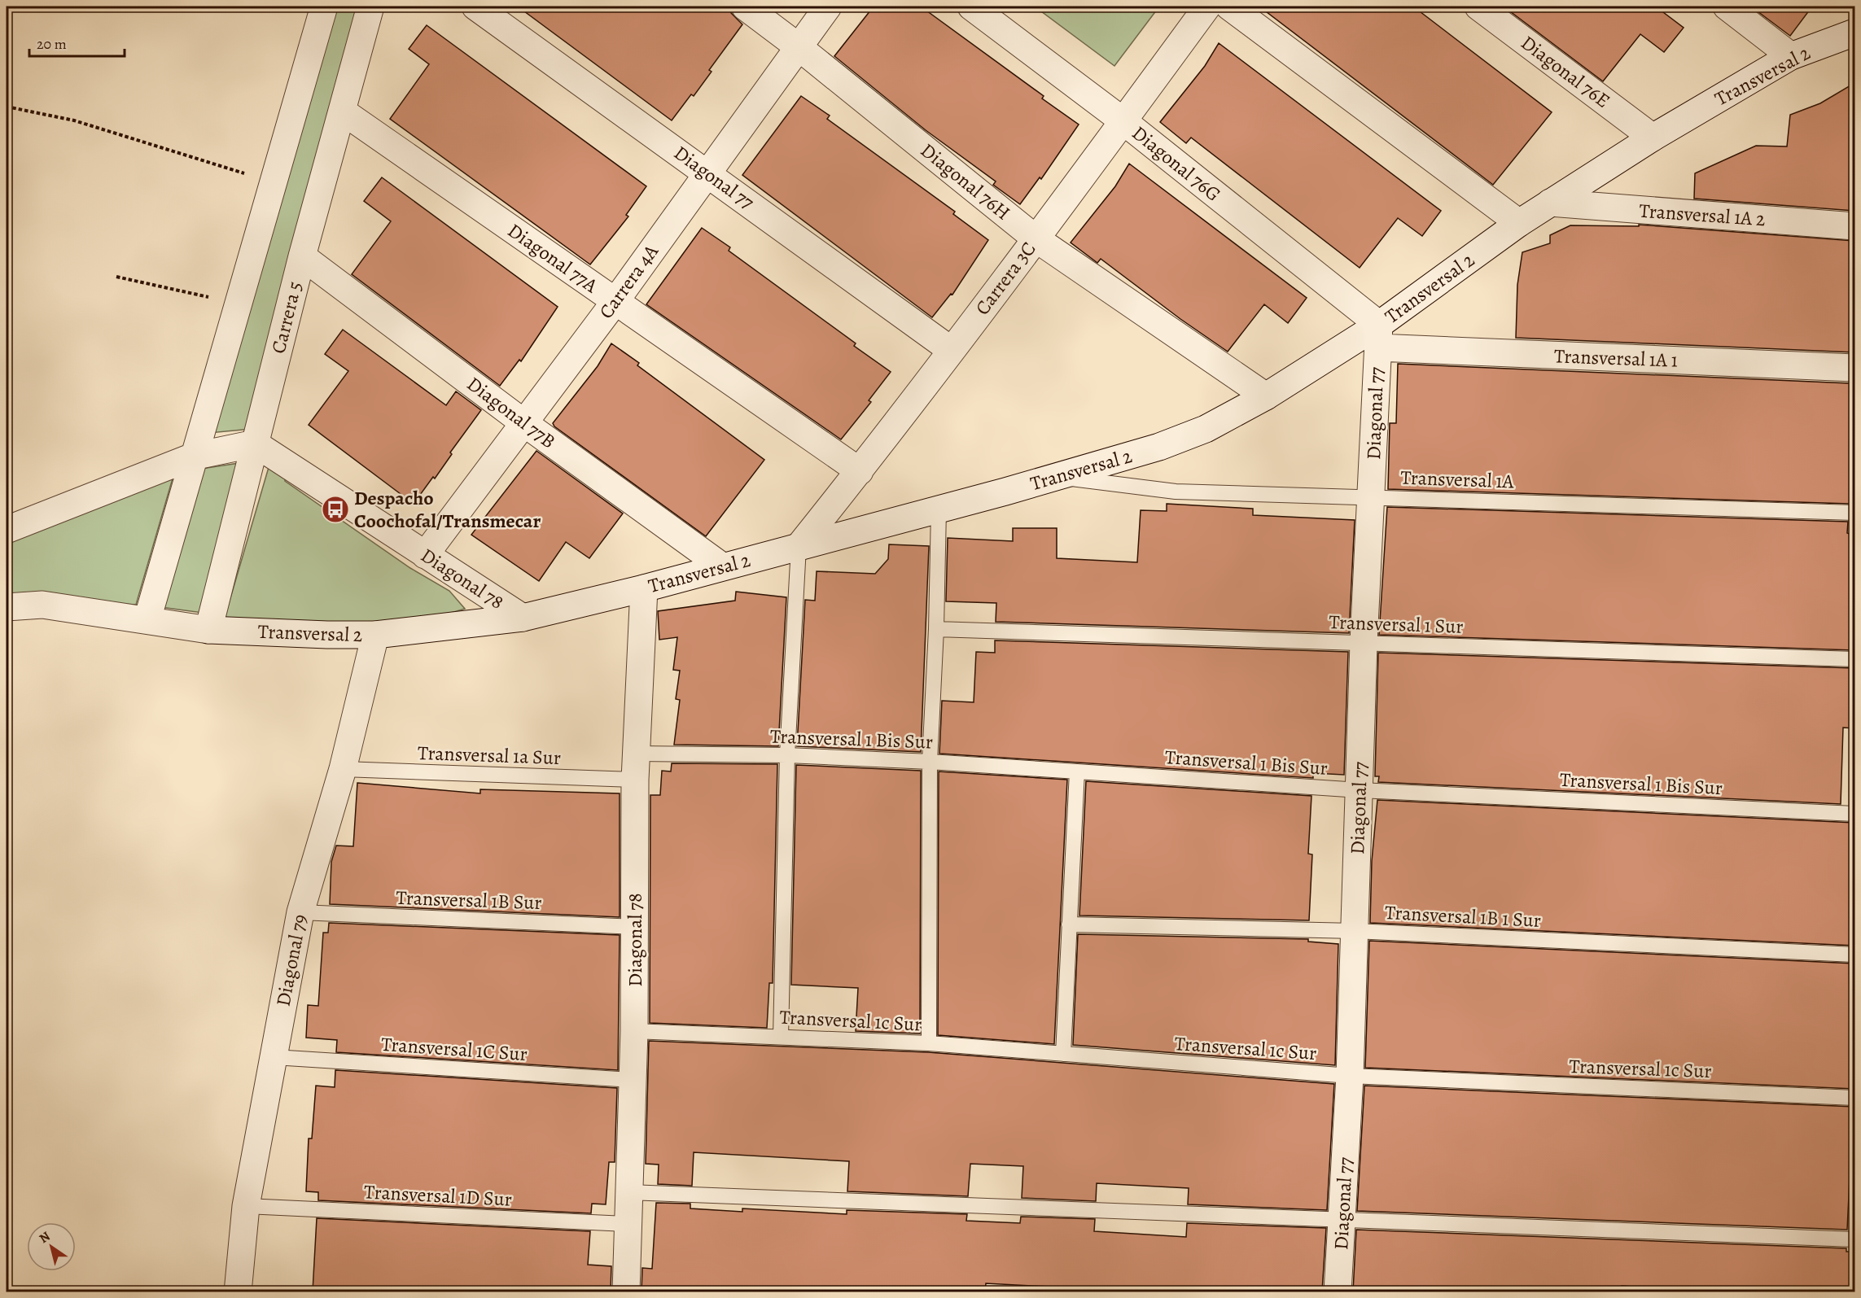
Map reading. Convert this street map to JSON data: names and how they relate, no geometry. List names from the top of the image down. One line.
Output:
{"streets":{"street":["Diagonal 76E","Transversal 2","Diagonal 76G","Diagonal 77","Diagonal 76H","Transversal 1A 2","Diagonal 77A","Carrera 3C","Carrera 4A","Carrera 5","Transversal 1A 1","Diagonal 77B","Diagonal 78","Diagonal 79"],"lane":["Transversal 1A","Transversal 1 Sur","Transversal 1 Bis Sur","Transversal 1a Sur","Transversal 1B Sur","Transversal 1B 1 Sur","Transversal 1c Sur","Transversal 1C Sur","Transversal 1D Sur"]},"crossings":[["Diagonal 76E","Transversal 2"],["Transversal 2","Diagonal 76G"],["Transversal 2","Diagonal 77"],["Transversal 2","Diagonal 76H"],["Transversal 2","Transversal 1A 2"],["Transversal 2","Carrera 3C"],["Transversal 2","Carrera 5"],["Transversal 2","Transversal 1A 1"],["Transversal 2","Diagonal 77B"],["Transversal 2","Transversal 1A"],["Transversal 2","Diagonal 78"],["Transversal 2","Diagonal 79"],["Diagonal 76G","Diagonal 77"],["Diagonal 76G","Carrera 3C"],["Diagonal 76G","Transversal 1A 1"],["Diagonal 77","Carrera 3C"],["Diagonal 77","Carrera 4A"],["Diagonal 77","Transversal 1A 1"],["Diagonal 77","Transversal 1A"],["Diagonal 77","Transversal 1 Sur"],["Diagonal 77","Transversal 1 Bis Sur"],["Diagonal 77","Transversal 1B 1 Sur"],["Diagonal 77","Transversal 1c Sur"],["Diagonal 76H","Carrera 3C"],["Diagonal 76H","Carrera 4A"],["Diagonal 77A","Carrera 3C"],["Diagonal 77A","Carrera 4A"],["Diagonal 77A","Carrera 5"],["Carrera 4A","Diagonal 77B"],["Carrera 4A","Diagonal 78"],["Carrera 5","Diagonal 77B"],["Carrera 5","Diagonal 78"],["Diagonal 78","Transversal 1 Bis Sur"],["Diagonal 78","Transversal 1a Sur"],["Diagonal 78","Transversal 1B Sur"],["Diagonal 78","Transversal 1c Sur"],["Diagonal 78","Transversal 1C Sur"],["Diagonal 78","Transversal 1D Sur"],["Transversal 1a Sur","Diagonal 79"],["Transversal 1B Sur","Diagonal 79"],["Diagonal 79","Transversal 1C Sur"],["Diagonal 79","Transversal 1D Sur"]],"places":{"bus stop":["Despacho Coochofal/Transmecar"]},"scale_bar":"20 m","north":"top left"}
